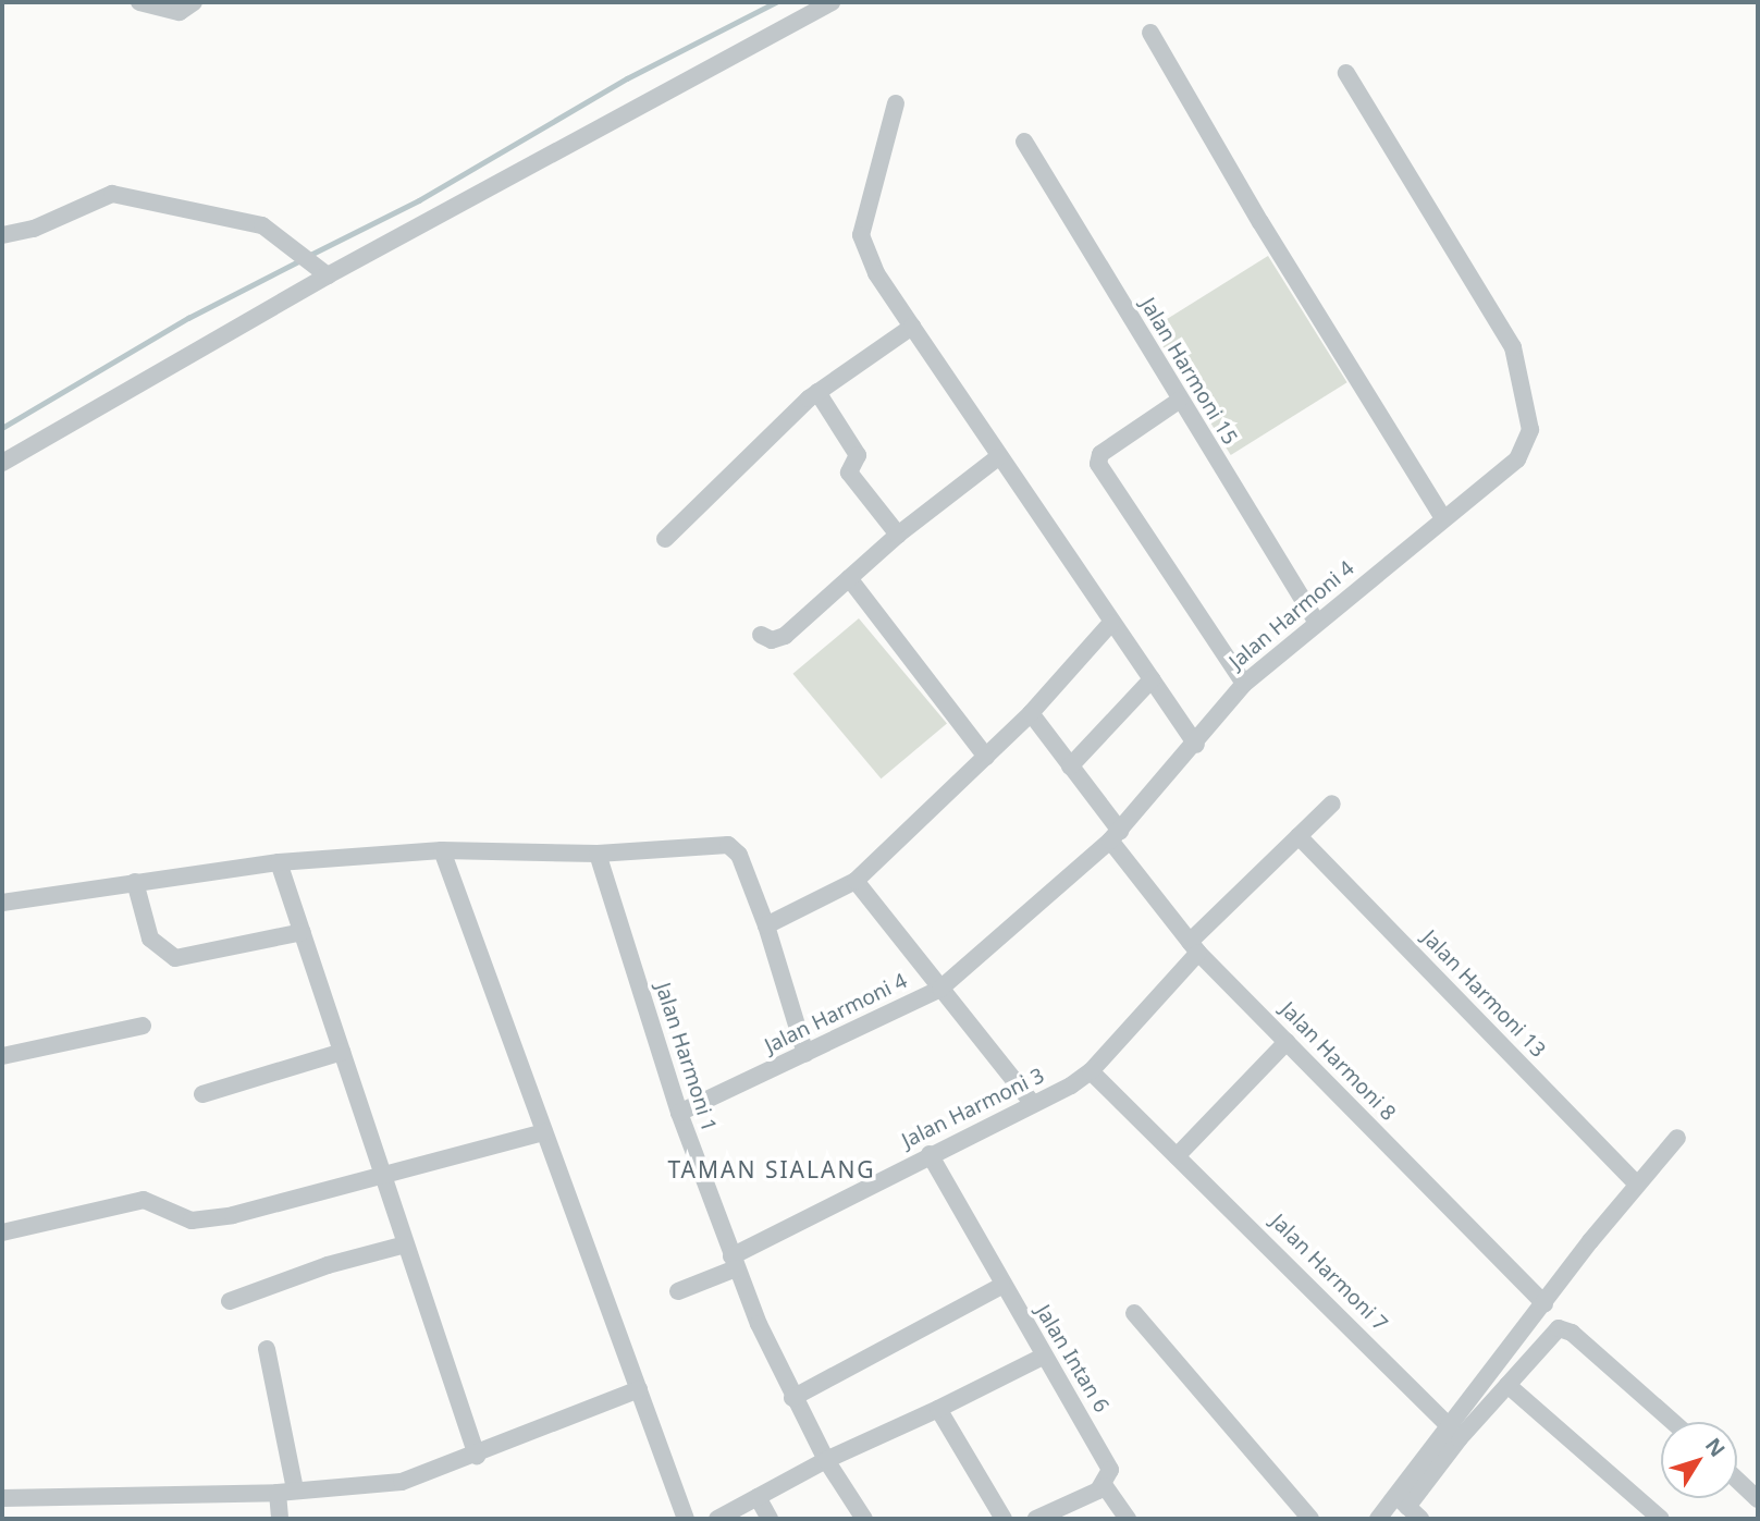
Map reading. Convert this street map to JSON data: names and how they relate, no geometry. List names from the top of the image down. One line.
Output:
{"streets":{"street":["Jalan Harmoni 15","Jalan Harmoni 4","Jalan Harmoni 13","Jalan Harmoni 1","Jalan Harmoni 8","Jalan Harmoni 3","Jalan Harmoni 7","Jalan Intan 6"]},"crossings":[["Jalan Harmoni 15","Jalan Harmoni 4"],["Jalan Harmoni 4","Jalan Harmoni 1"],["Jalan Harmoni 4","Jalan Harmoni 8"],["Jalan Harmoni 13","Jalan Harmoni 3"],["Jalan Harmoni 1","Jalan Harmoni 3"],["Jalan Harmoni 8","Jalan Harmoni 3"],["Jalan Harmoni 3","Jalan Harmoni 7"],["Jalan Harmoni 3","Jalan Intan 6"]],"districts":["TAMAN SIALANG"],"north":"top right"}
